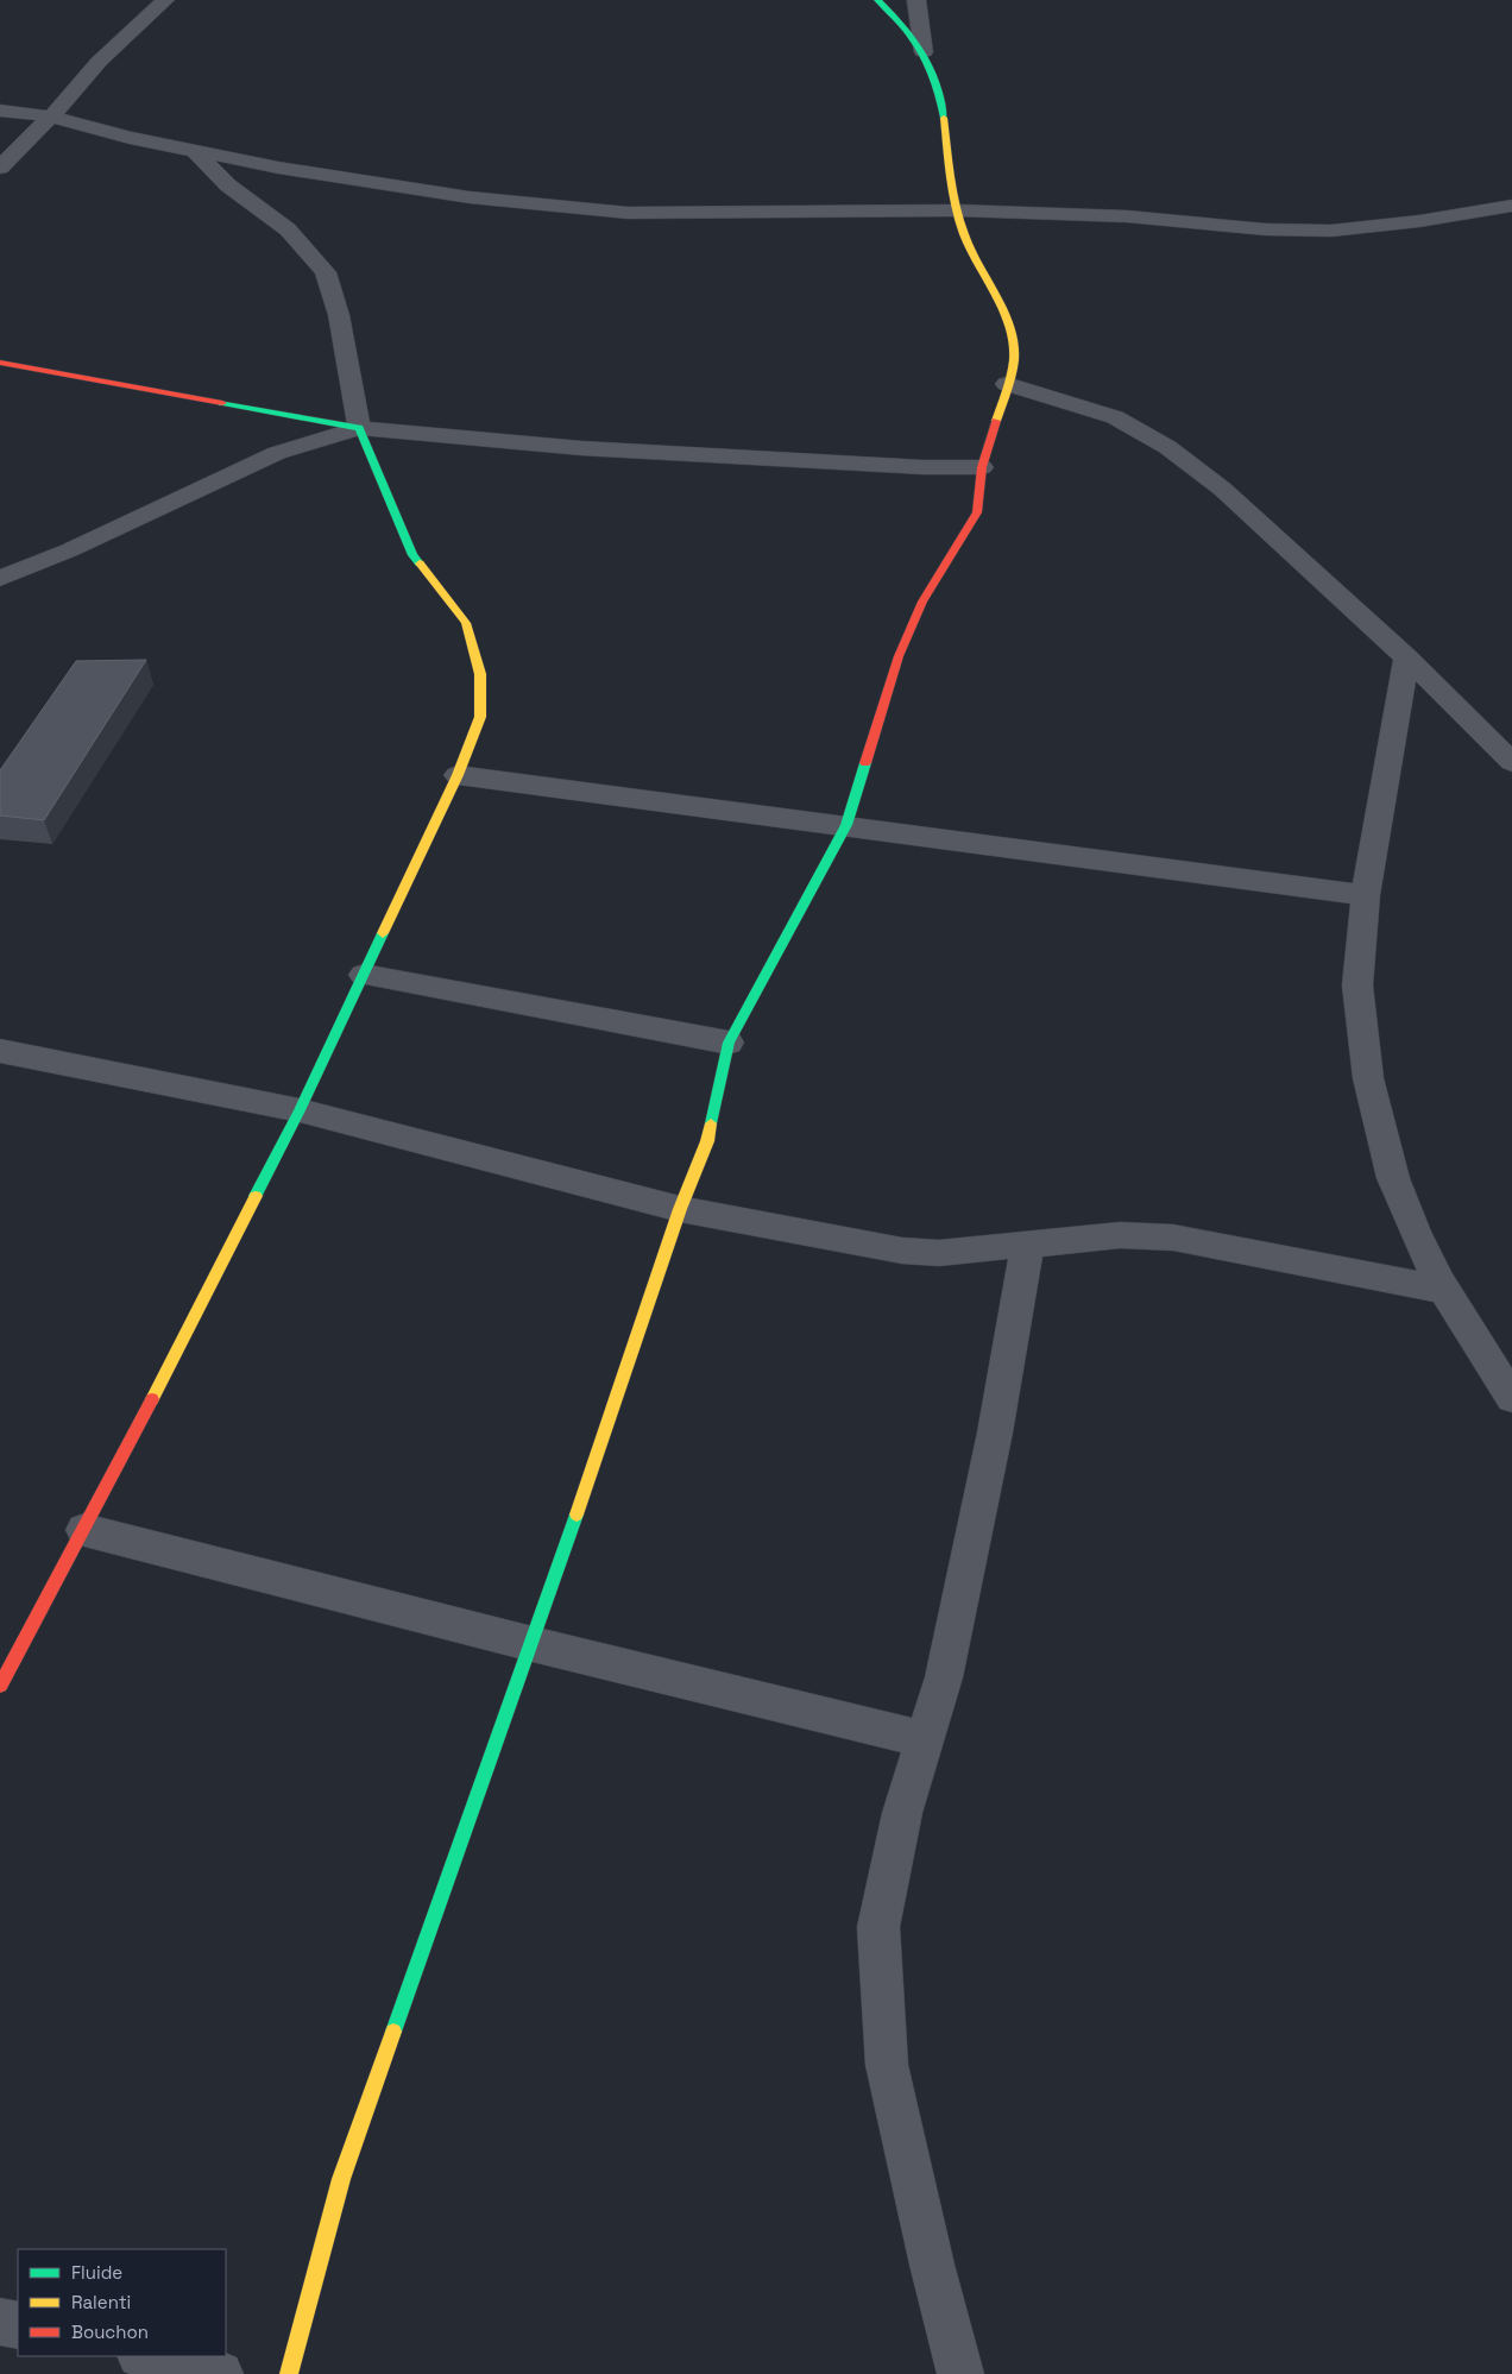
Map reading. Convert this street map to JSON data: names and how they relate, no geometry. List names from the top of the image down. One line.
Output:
{"legend":["Fluide","Ralenti","Bouchon"]}
